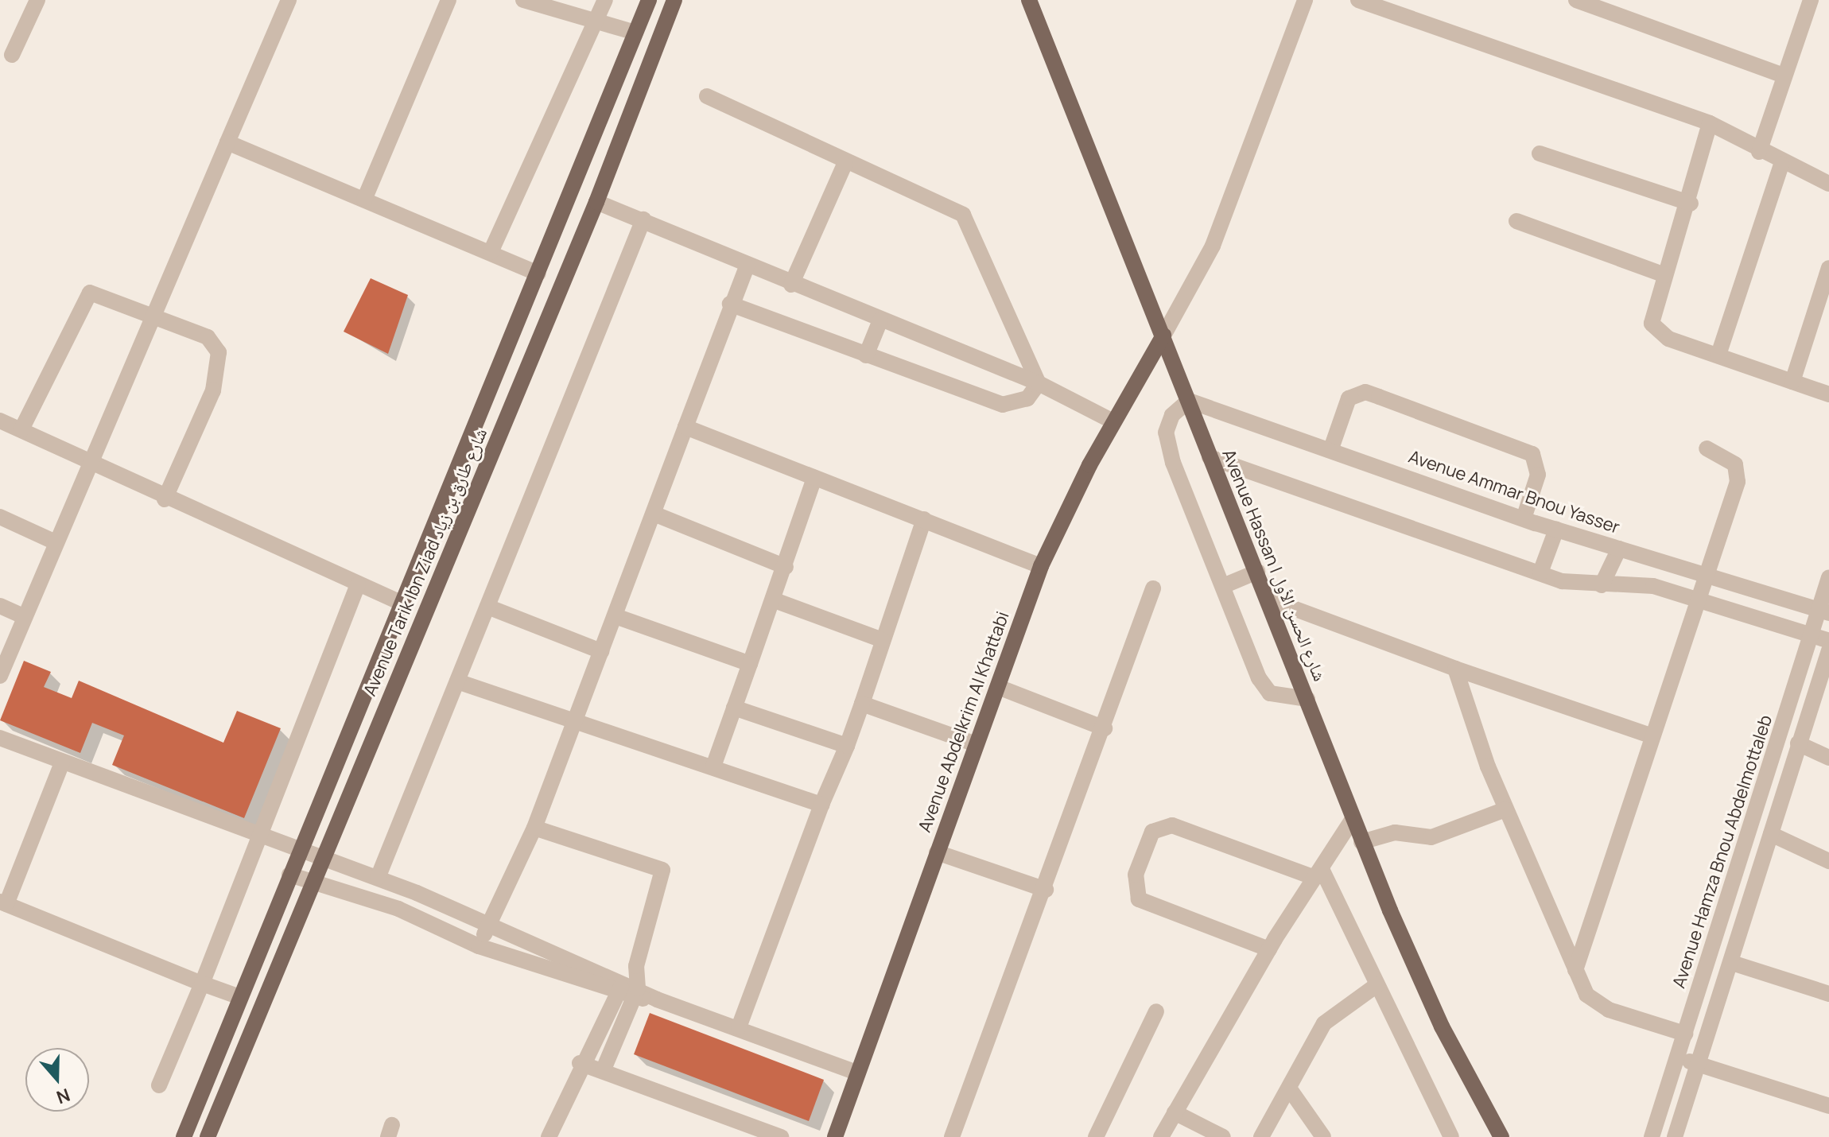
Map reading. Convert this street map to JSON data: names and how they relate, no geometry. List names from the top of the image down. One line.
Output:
{"streets":{"main road":["Avenue Tarik Ibn Ziad شارع طارق بن زياد","Avenue Hassan I شارع الحسن الأول","Avenue Abdelkrim Al Khattabi"],"street":["Avenue Ammar Bnou Yasser","Avenue Hamza Bnou Abdelmottaleb"]},"crossings":[["Avenue Ammar Bnou Yasser","Avenue Hassan I شارع الحسن الأول"],["Avenue Ammar Bnou Yasser","Avenue Hamza Bnou Abdelmottaleb"],["Avenue Hassan I شارع الحسن الأول","Avenue Abdelkrim Al Khattabi"]],"north":"bottom"}
